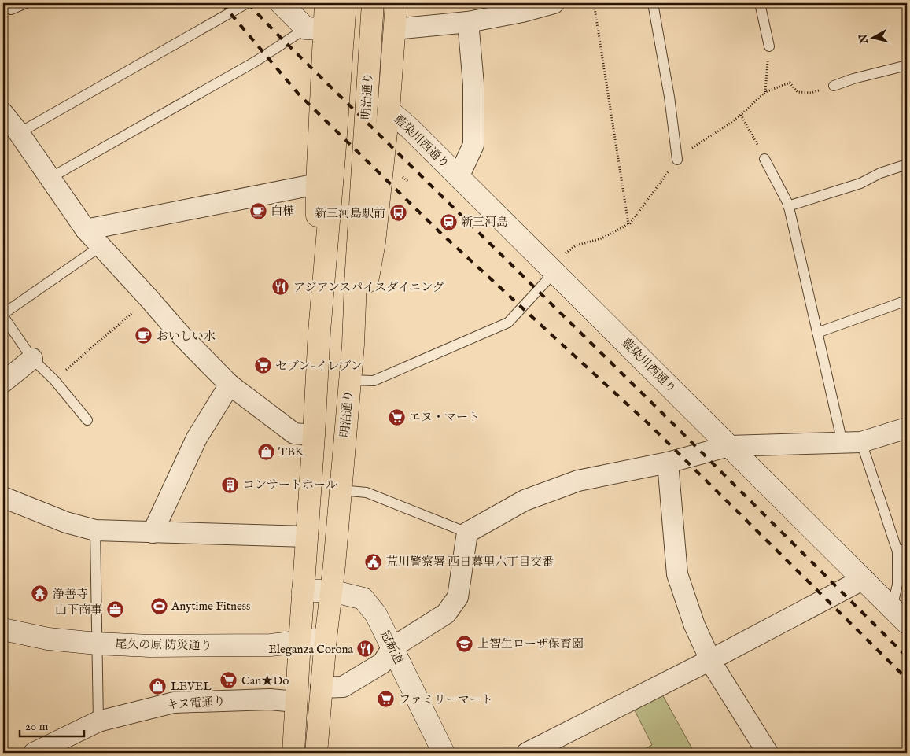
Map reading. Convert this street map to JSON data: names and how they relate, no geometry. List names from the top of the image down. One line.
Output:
{"streets":{"main road":["明治通り"],"street":["藍染川西通り","尾久の原 防災通り","冠新道","キヌ電通り"]},"crossings":[["明治通り","尾久の原 防災通り"],["明治通り","冠新道"]],"places":{"cafe":["白樺","おいしい水"],"bus stop":["新三河島駅前"],"station":["新三河島"],"restaurant":["アジアンスパイスダイニング","Eleganza Corona"],"supermarket":["セブン-イレブン","エヌ・マート","Can★Do","ファミリーマート"],"shop":["TBK","LEVEL"],"building":["コンサートホール"],"public building":["荒川警察署 西日暮里六丁目交番"],"temple":["浄善寺"],"sports":["Anytime Fitness"],"office":["山下商事"],"school or university":["上智生ローザ保育園"]},"scale_bar":"20 m","north":"left"}
